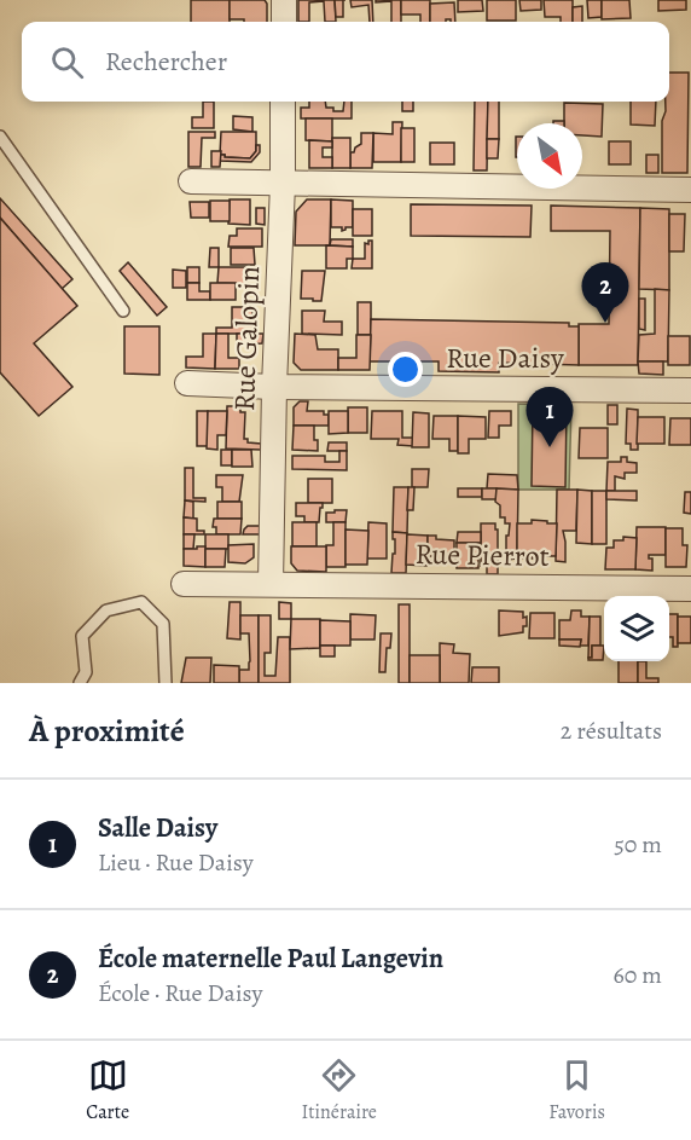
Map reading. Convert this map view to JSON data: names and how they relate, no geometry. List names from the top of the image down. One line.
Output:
{"streets":{"street":["Rue Galopin","Rue Daisy","Rue Pierrot"]},"crossings":[["Rue Galopin","Rue Daisy"],["Rue Galopin","Rue Pierrot"]],"north":"bottom right","page":{"search":"Rechercher","pins":["2","1"],"heading":["À proximité","2 résultats"],"list":[{"mark":"1","name":"Salle Daisy","note":"Lieu · Rue Daisy","value":"50 m"},{"mark":"2","name":"École maternelle Paul Langevin","note":"École · Rue Daisy","value":"60 m"}],"nav":["Carte","Itinéraire","Favoris"]}}
